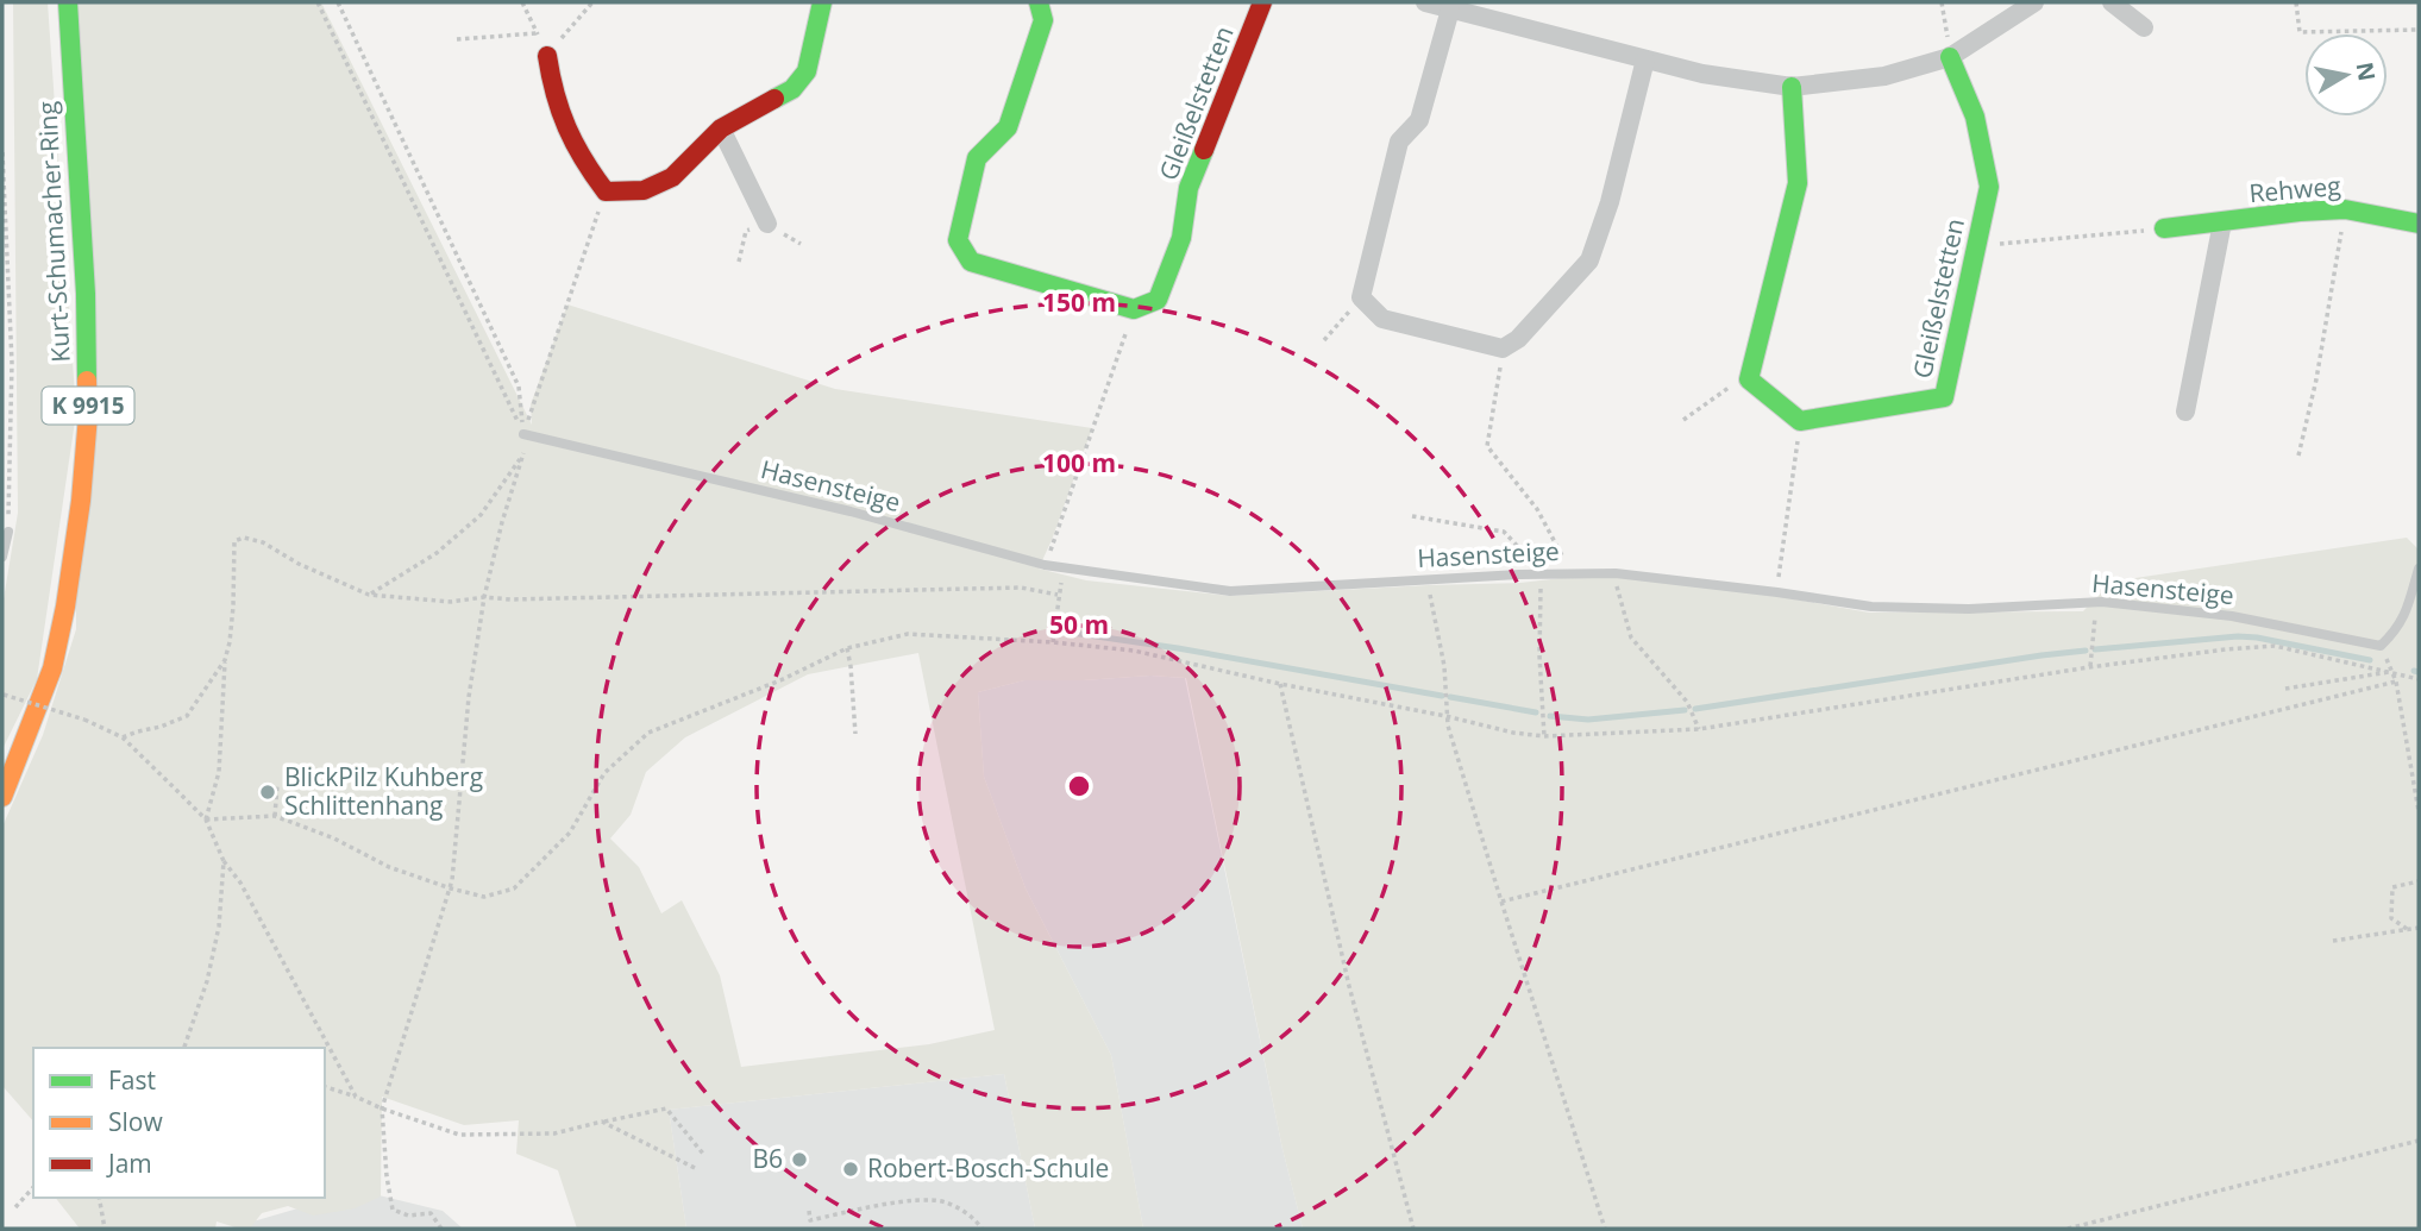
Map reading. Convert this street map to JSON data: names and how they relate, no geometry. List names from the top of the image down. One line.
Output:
{"streets":{"street":["Gleißelstetten","Rehweg","Kurt-Schumacher-Ring","K 9915"],"lane":["Hasensteige"]},"places":["BlickPilz Kuhberg Schlittenhang","B6","Robert-Bosch-Schule"],"legend":["Fast","Slow","Jam"],"north":"right","rings":["150 m","100 m","50 m"]}
